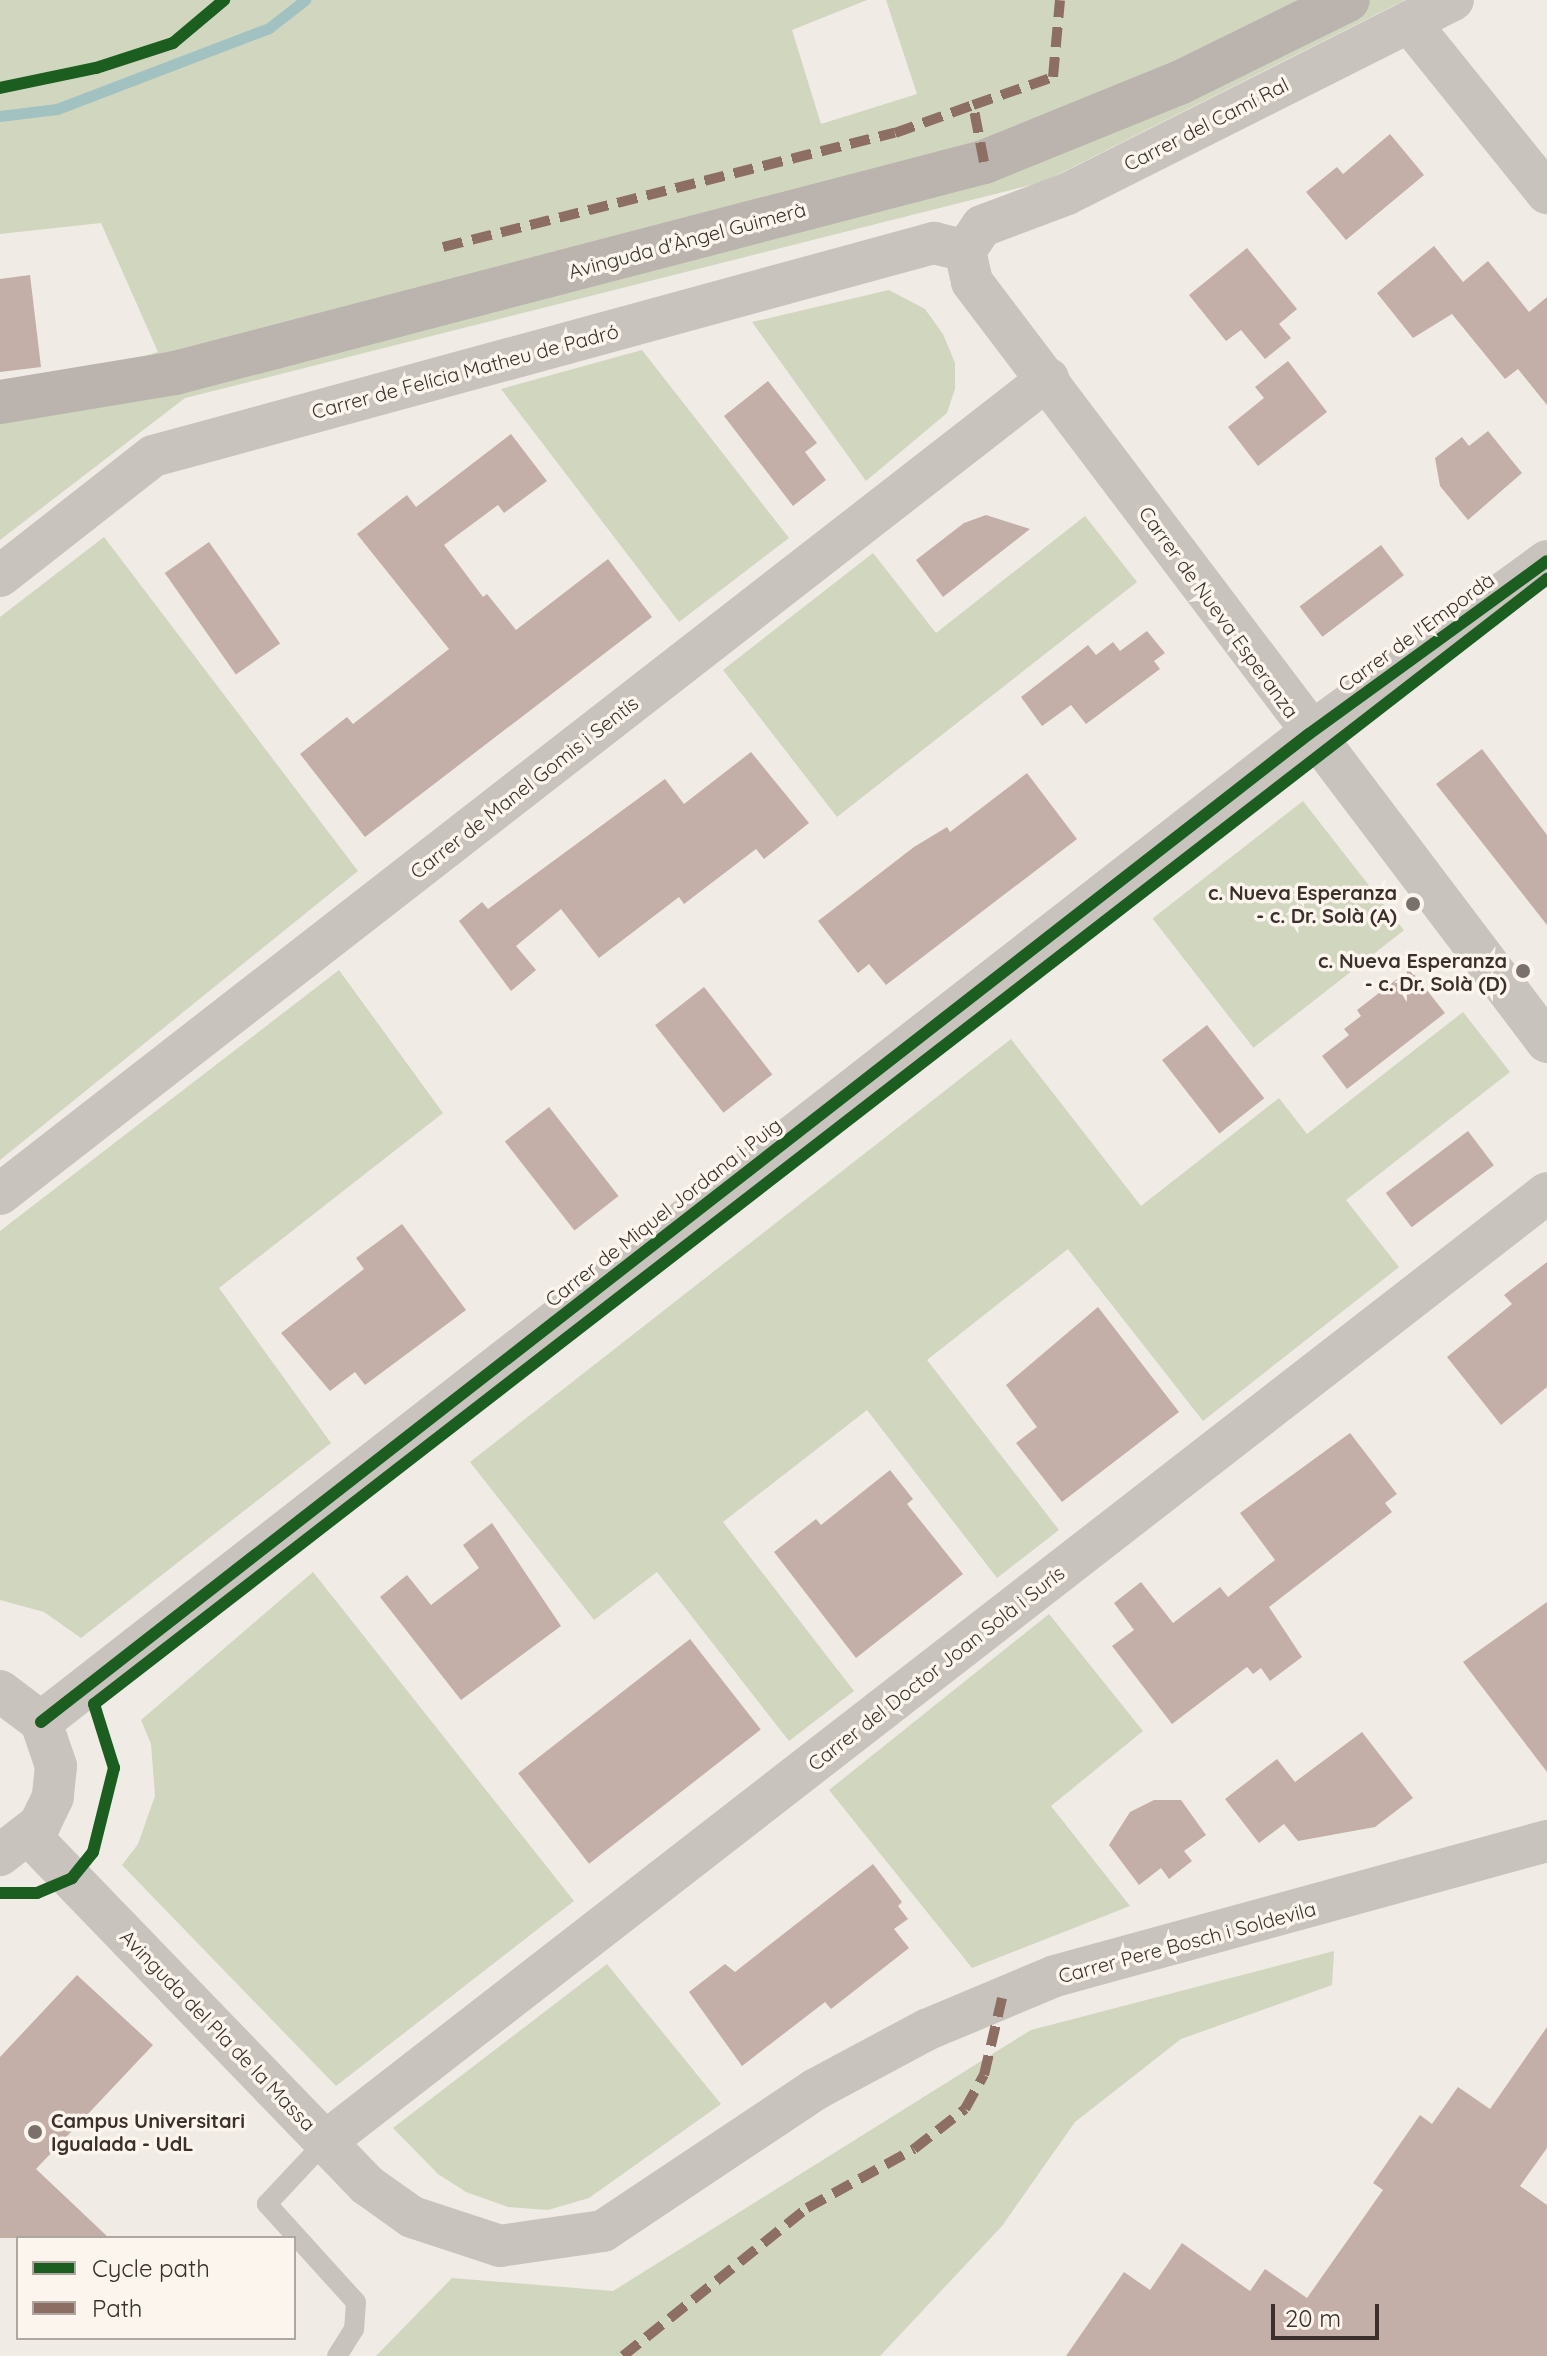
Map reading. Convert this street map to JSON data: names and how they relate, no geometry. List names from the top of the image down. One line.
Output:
{"streets":{"street":["Carrer del Camí Ral","Avinguda d'Àngel Guimerà","Carrer de Felícia Matheu de Padró","Carrer de Nueva Esperanza","Carrer de l'Empordà","Carrer de Manel Gomis i Sentís","Carrer de Miquel Jordana i Puig","Carrer del Doctor Joan Solà i Surís","Carrer Pere Bosch i Soldevila","Avinguda del Pla de la Massa"]},"crossings":[["Carrer del Camí Ral","Carrer de Felícia Matheu de Padró"],["Carrer del Camí Ral","Carrer de Nueva Esperanza"],["Carrer de Felícia Matheu de Padró","Carrer de Nueva Esperanza"],["Carrer de Nueva Esperanza","Carrer de l'Empordà"],["Carrer de Nueva Esperanza","Carrer de Manel Gomis i Sentís"],["Carrer de Nueva Esperanza","Carrer de Miquel Jordana i Puig"],["Carrer de l'Empordà","Carrer de Miquel Jordana i Puig"],["Carrer del Doctor Joan Solà i Surís","Avinguda del Pla de la Massa"],["Carrer Pere Bosch i Soldevila","Avinguda del Pla de la Massa"]],"places":["c. Nueva Esperanza - c. Dr. Solà (A)","c. Nueva Esperanza - c. Dr. Solà (D)","Campus Universitari Igualada - UdL"],"legend":["Cycle path","Path"],"scale_bar":"20 m"}
